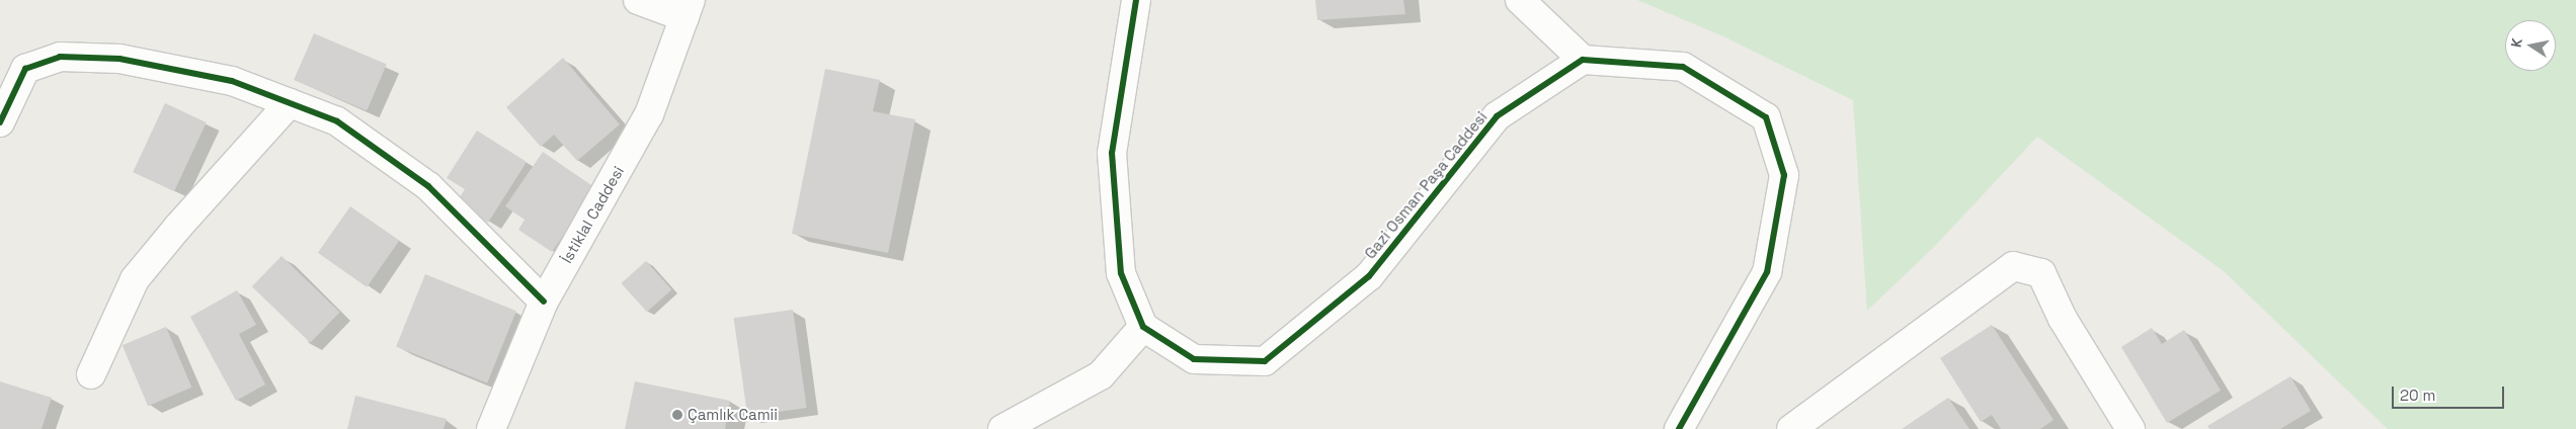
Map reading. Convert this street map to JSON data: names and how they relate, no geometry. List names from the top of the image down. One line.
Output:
{"streets":{"street":["Gazi Osman Paşa Caddesi","İstiklal Caddesi"]},"places":["Çamlık Camii"],"scale_bar":"20 m","north":"left"}
